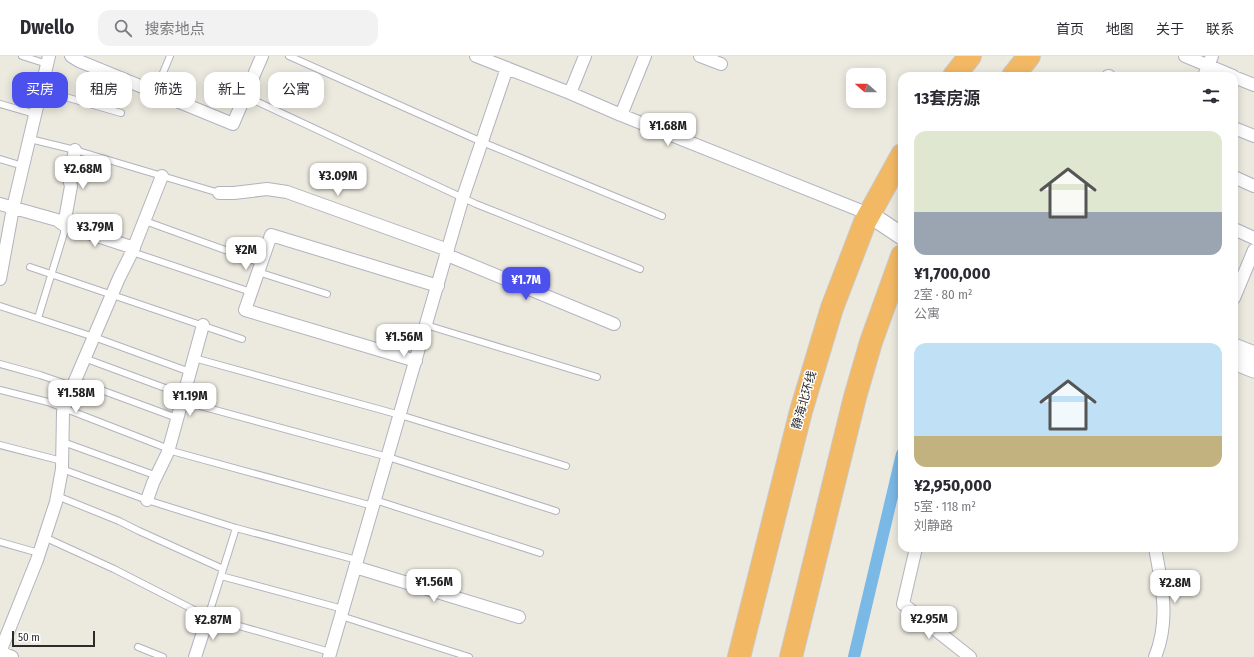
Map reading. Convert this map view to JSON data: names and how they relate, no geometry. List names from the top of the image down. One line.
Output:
{"streets":{"highway":["静海北环线"]},"scale_bar":"50 m","north":"left","page":{"header":"Dwello","search":"搜索地点","nav":["首页","地图","关于","联系"],"chip":["买房","租房","筛选","新上","公寓"],"heading":"13套房源","price":["¥1.68M","¥2.68M","¥3.09M","¥3.79M","¥2M","¥1.7M","¥1.56M","¥1.58M","¥1.19M","¥1.56M","¥2.8M","¥2.95M","¥2.87M"],"list":[{"name":"¥1,700,000","note":"2室 · 80 m² · 公寓"},{"name":"¥2,950,000","note":"5室 · 118 m² · 刘静路"}],"scale":"50 m"}}
